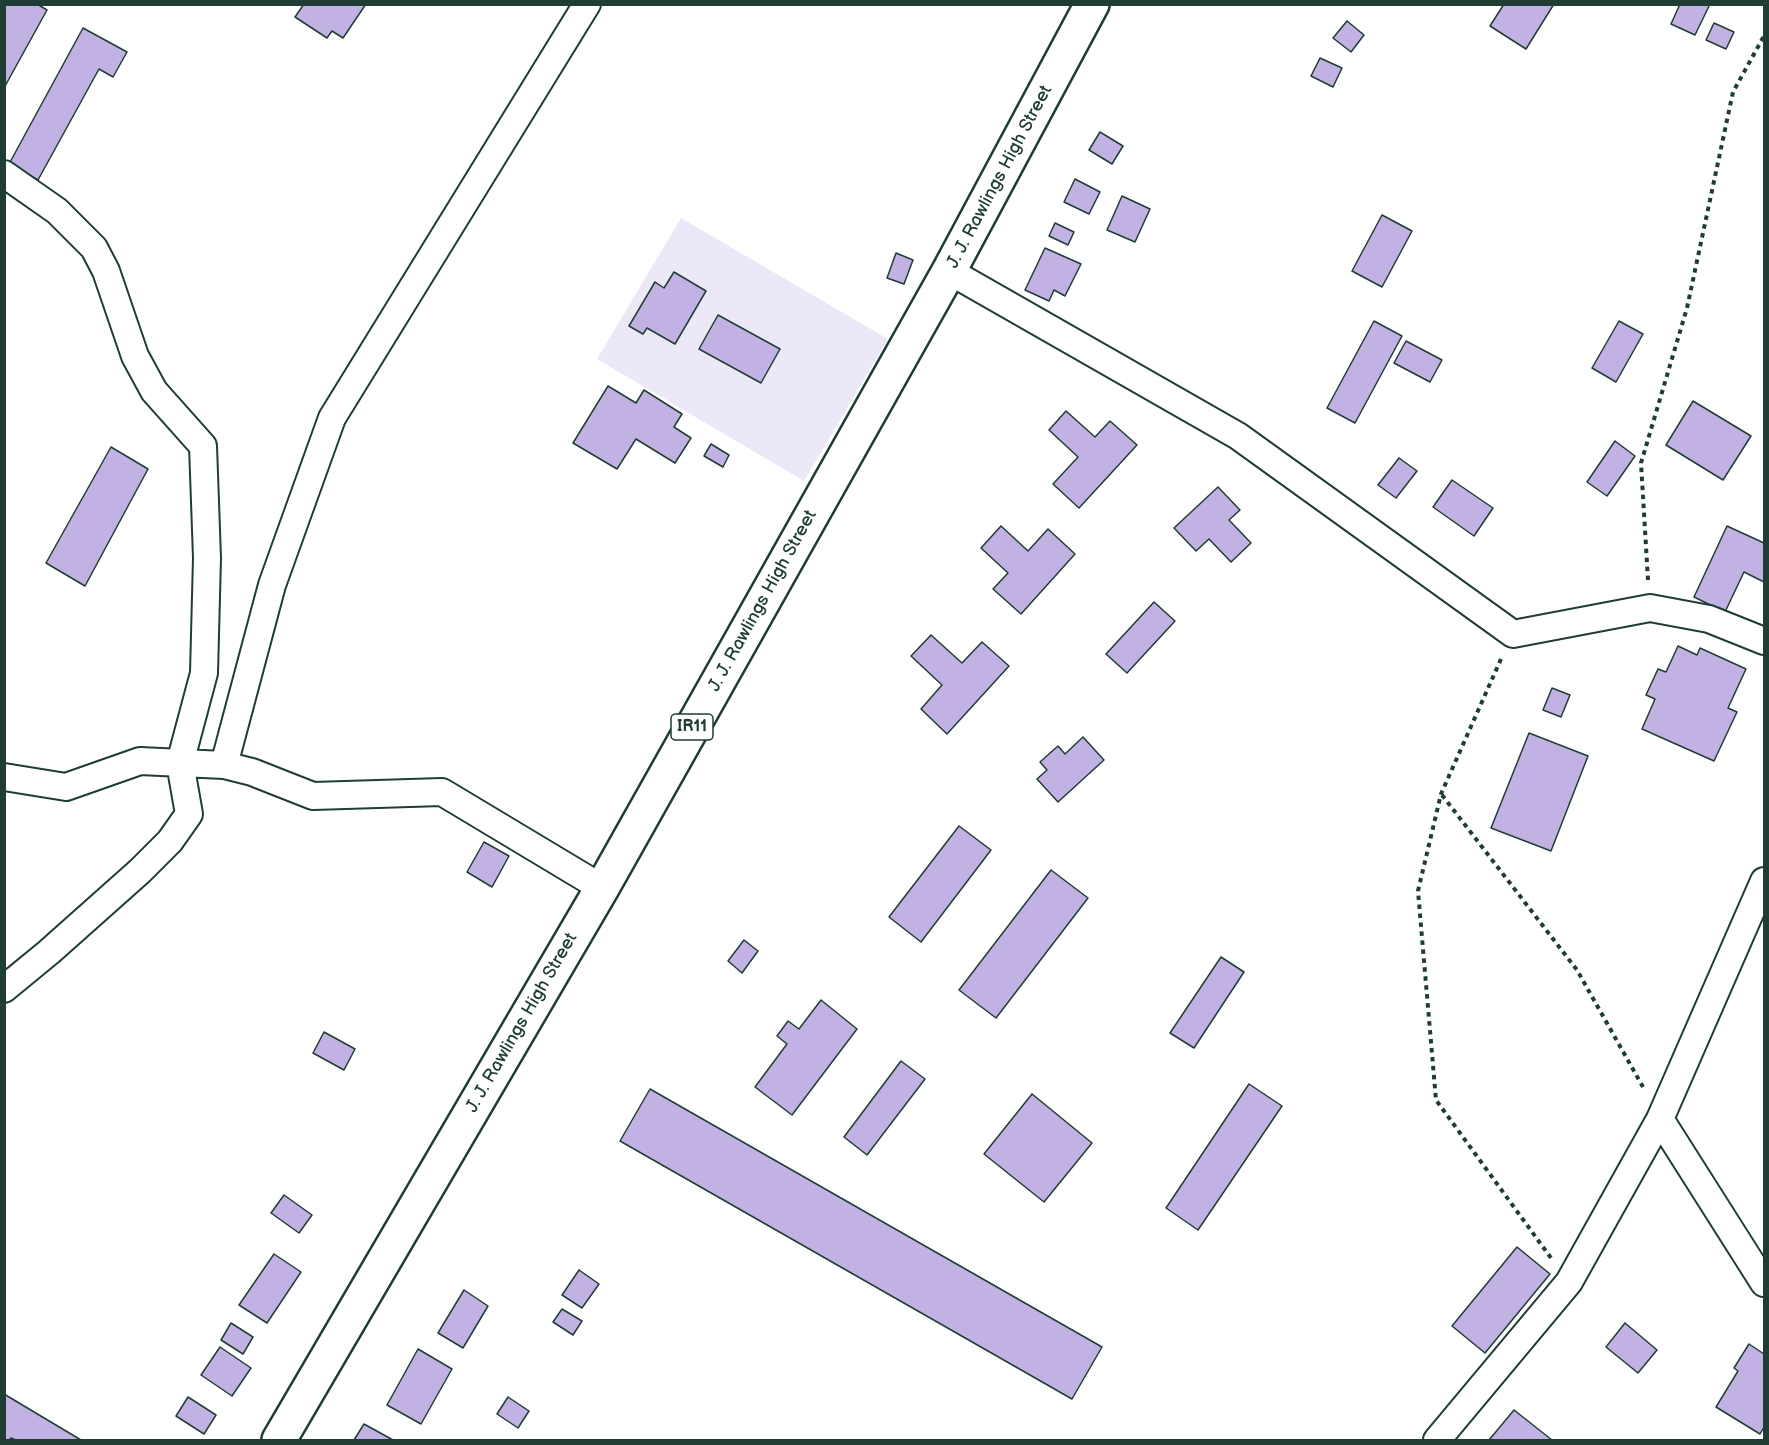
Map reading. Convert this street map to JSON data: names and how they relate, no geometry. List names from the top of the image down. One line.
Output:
{"streets":{"main road":["J. J. Rawlings High Street","IR11"]}}
